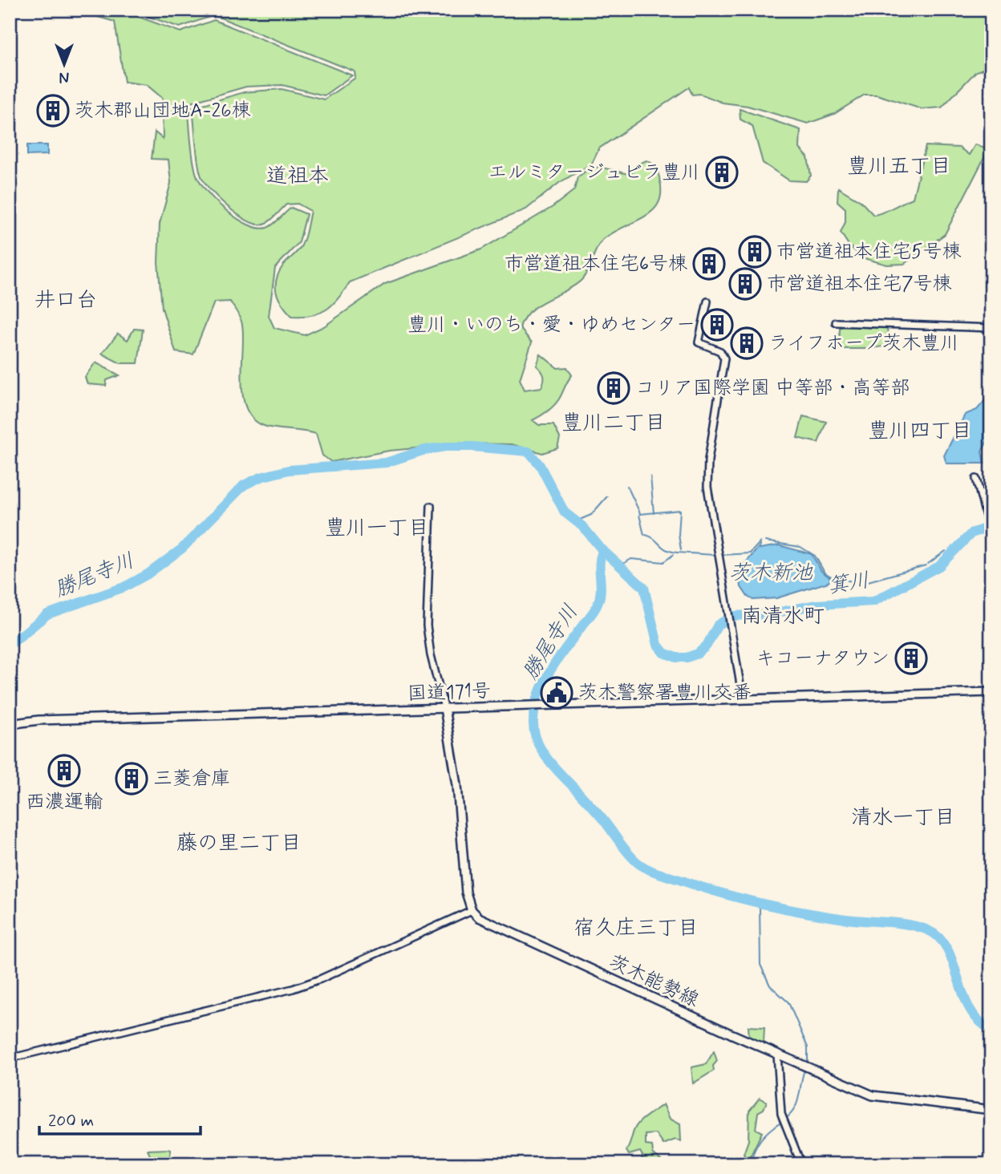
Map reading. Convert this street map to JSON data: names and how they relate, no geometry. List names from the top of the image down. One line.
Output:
{"streets":{"main road":["国道171号","茨木能勢線"]},"districts":["豊川五丁目","道祖本","井口台","豊川二丁目","豊川四丁目","豊川一丁目","南清水町","清水一丁目","藤の里二丁目","宿久庄三丁目"],"water":["茨木新池","勝尾寺川","箕川"],"places":{"building":["茨木郡山団地A-26棟","エルミタージュビラ豊川","市営道祖本住宅5号棟","市営道祖本住宅6号棟","市営道祖本住宅7号棟","豊川・いのち・愛・ゆめセンター","ライフホープ茨木豊川","コリア国際学園 中等部・高等部","キコーナタウン","西濃運輸","三菱倉庫"],"public building":["茨木警察署豊川交番"]},"scale_bar":"200 m","north":"bottom"}
